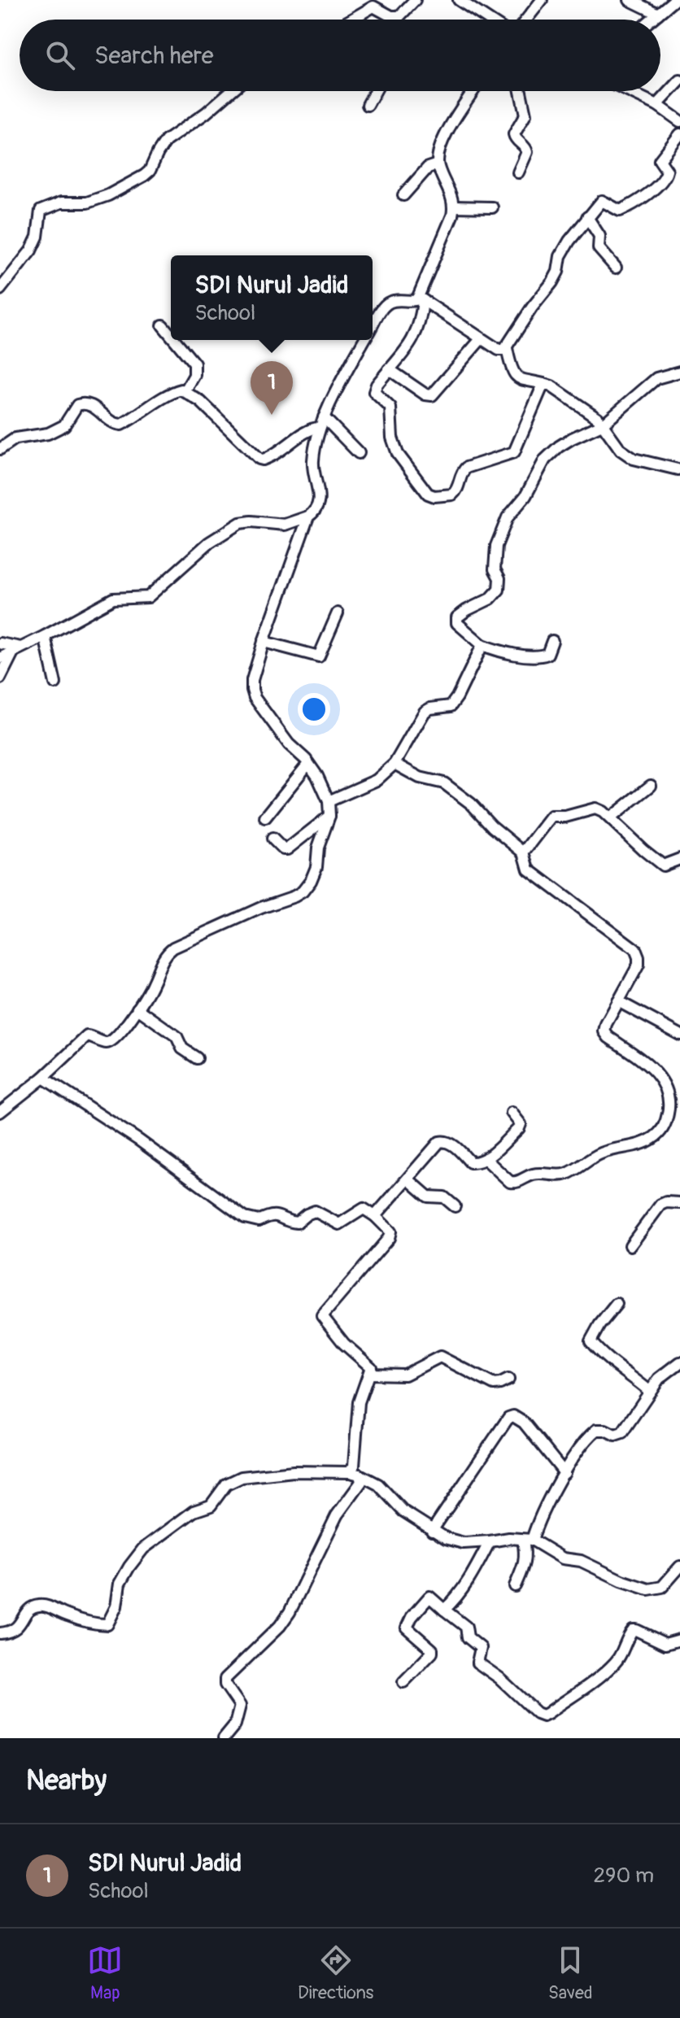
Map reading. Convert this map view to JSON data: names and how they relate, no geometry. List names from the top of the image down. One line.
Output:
{"page":{"search":"Search here","popup":["SDI Nurul Jadid","School"],"pins":"1","heading":"Nearby","list":[{"mark":"1","name":"SDI Nurul Jadid","note":"School","value":"290 m"}],"nav":["Map","Directions","Saved"]}}
